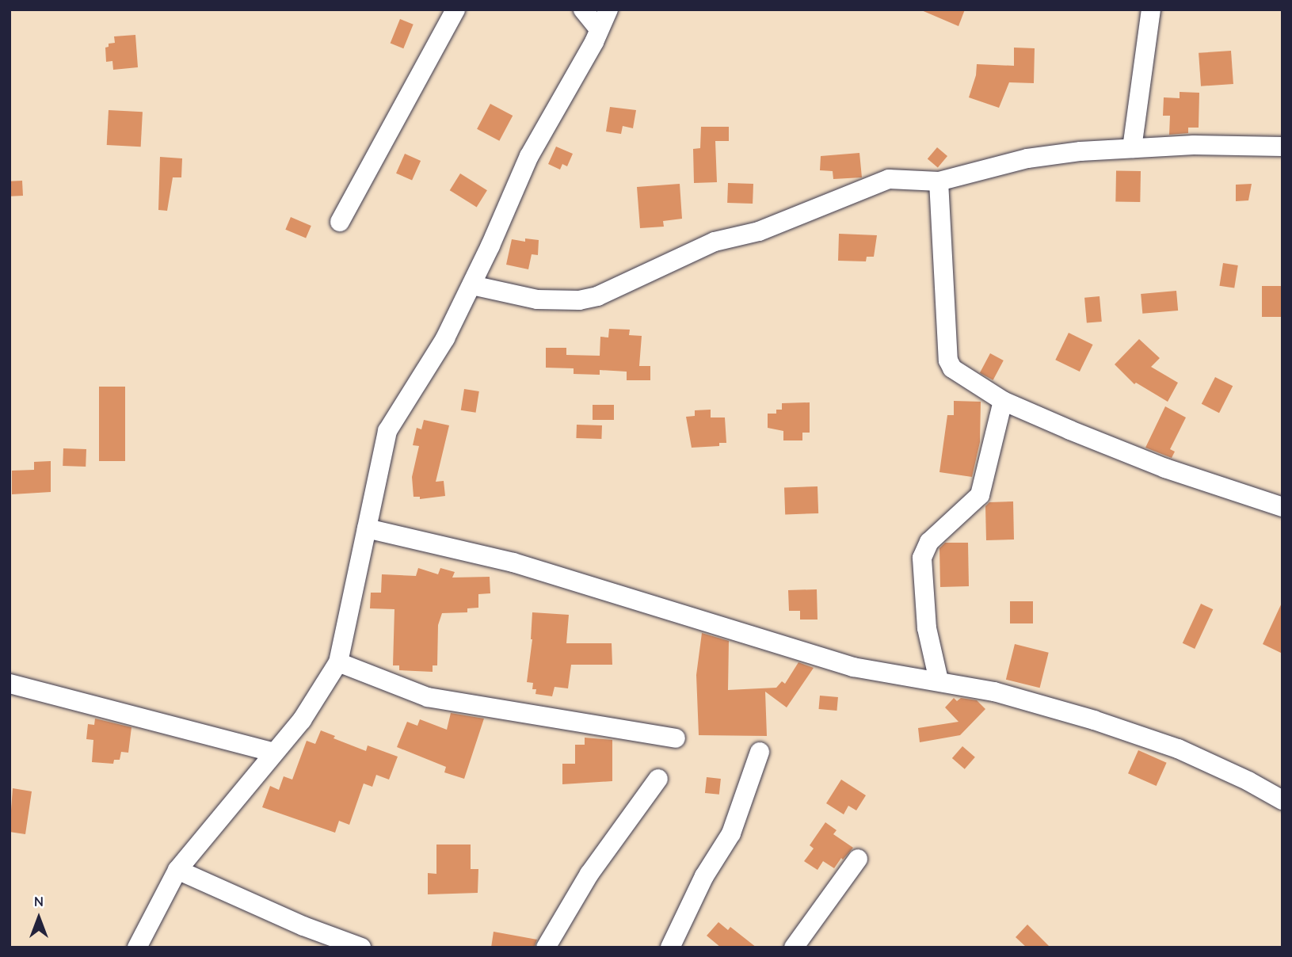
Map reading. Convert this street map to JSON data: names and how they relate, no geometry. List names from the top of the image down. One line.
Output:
{"north":"top"}
